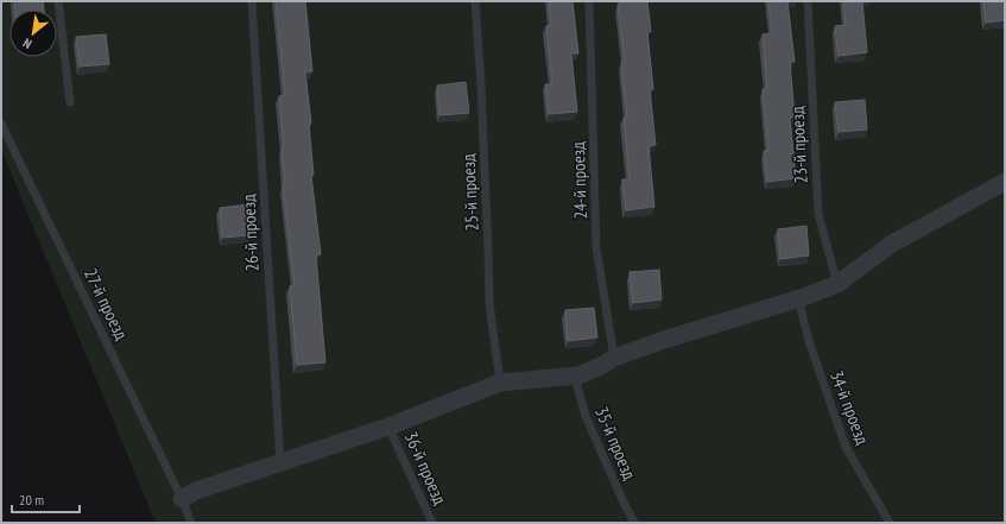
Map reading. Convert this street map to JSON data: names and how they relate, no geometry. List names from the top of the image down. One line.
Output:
{"streets":{"lane":["23-й проезд","24-й проезд","25-й проезд","26-й проезд","27-й проезд","34-й проезд","35-й проезд","36-й проезд"]},"scale_bar":"20 m","north":"bottom left"}
